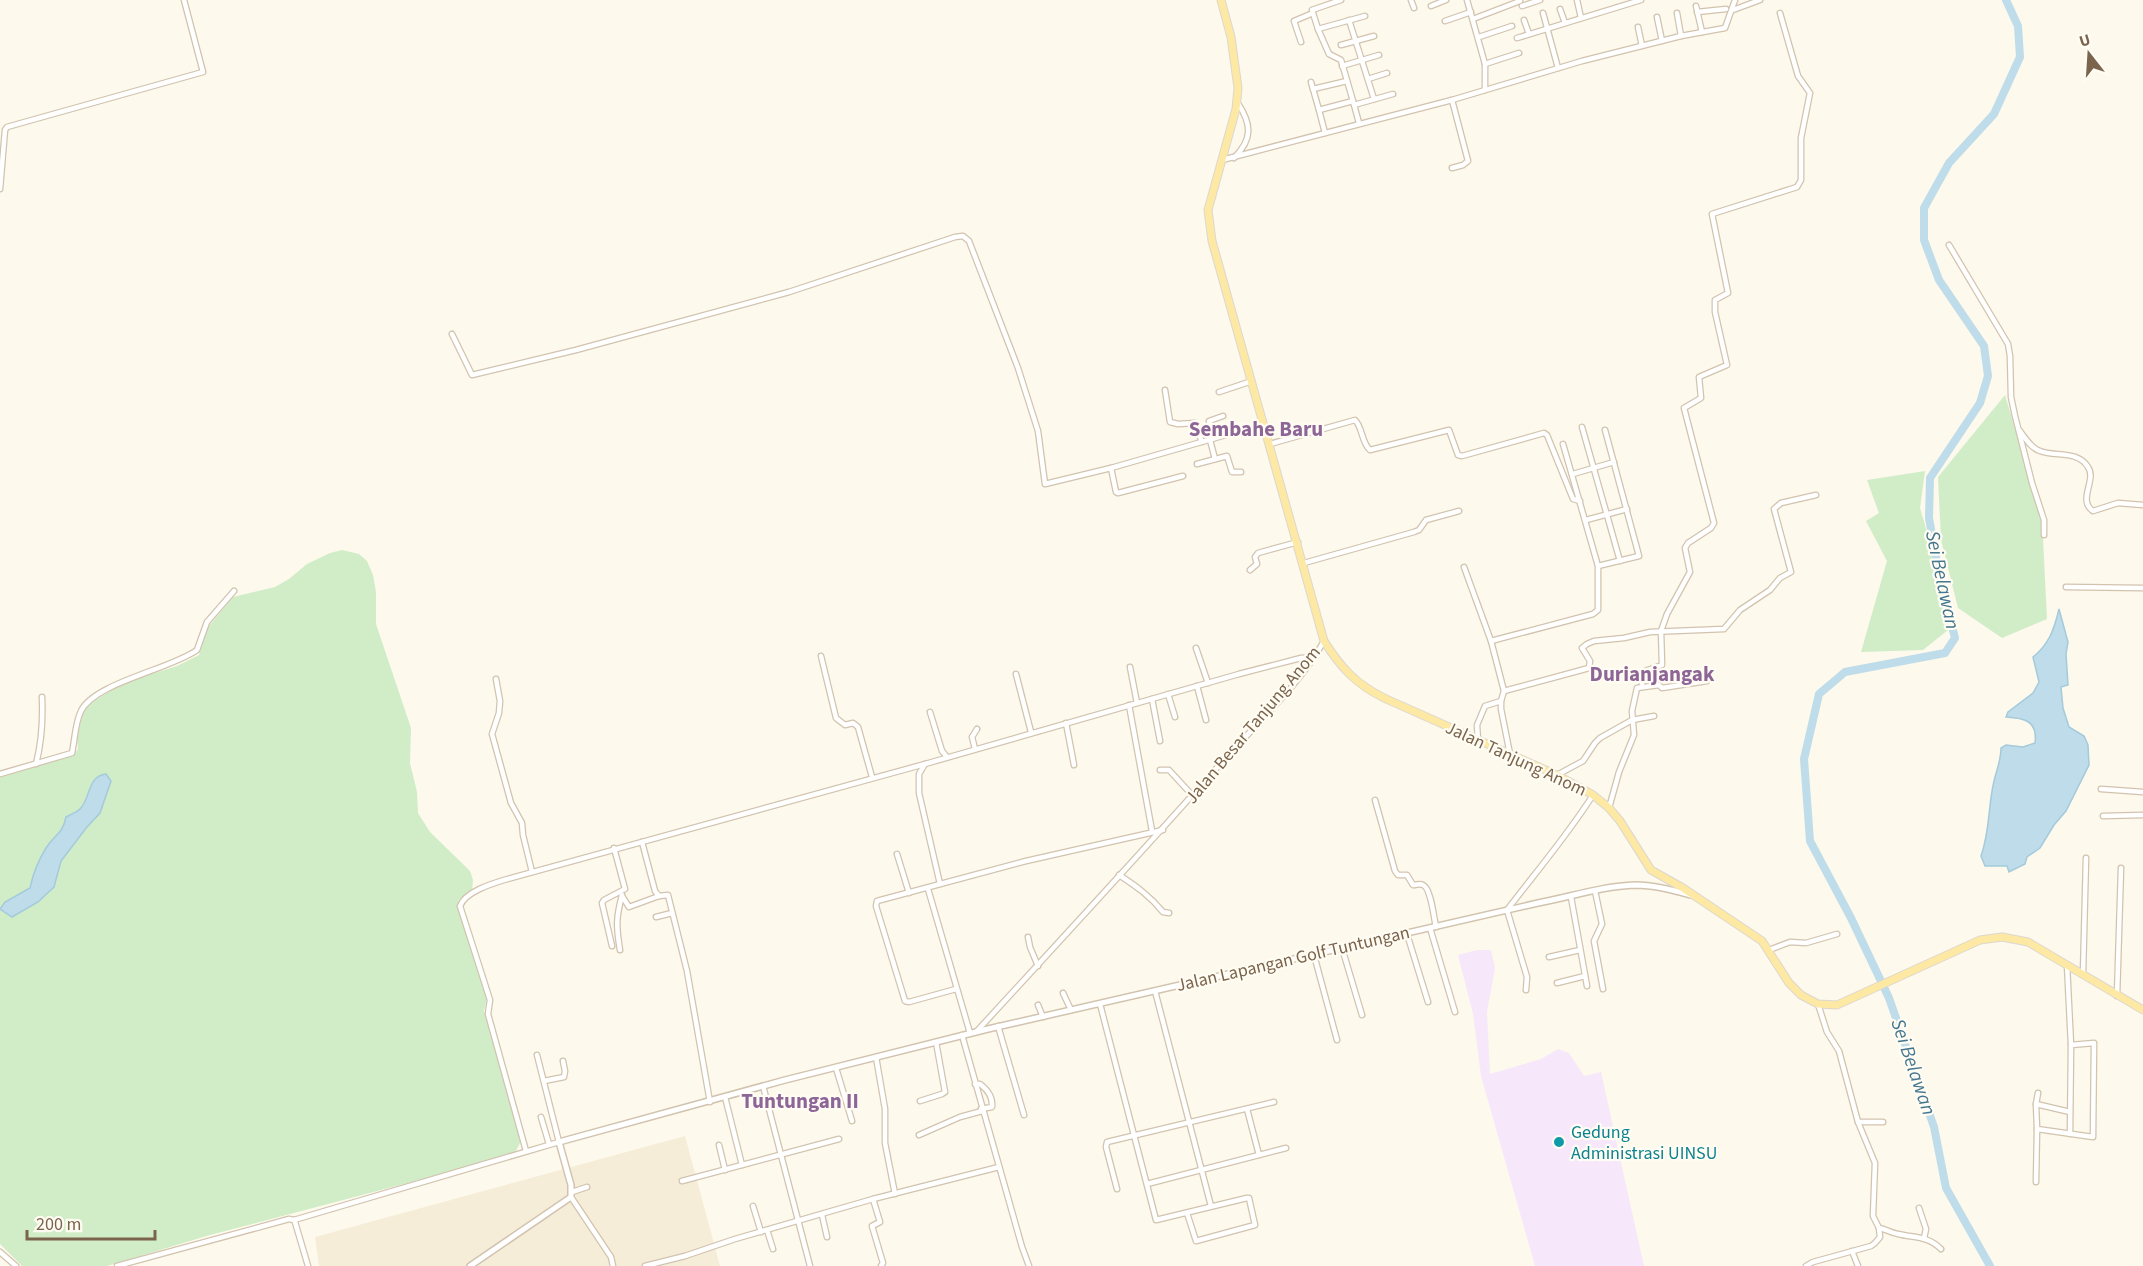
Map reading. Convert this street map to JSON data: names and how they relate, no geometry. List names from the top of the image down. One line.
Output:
{"streets":{"main road":["Jalan Besar Tanjung Anom","Jalan Tanjung Anom","Jalan Lapangan Golf Tuntungan"]},"crossings":[["Jalan Besar Tanjung Anom","Jalan Tanjung Anom"],["Jalan Besar Tanjung Anom","Jalan Lapangan Golf Tuntungan"],["Jalan Tanjung Anom","Jalan Lapangan Golf Tuntungan"]],"districts":["Sembahe Baru","Durianjangak","Tuntungan II"],"water":["Sei Belawan"],"places":["Gedung Administrasi UINSU"],"scale_bar":"200 m","north":"top"}
